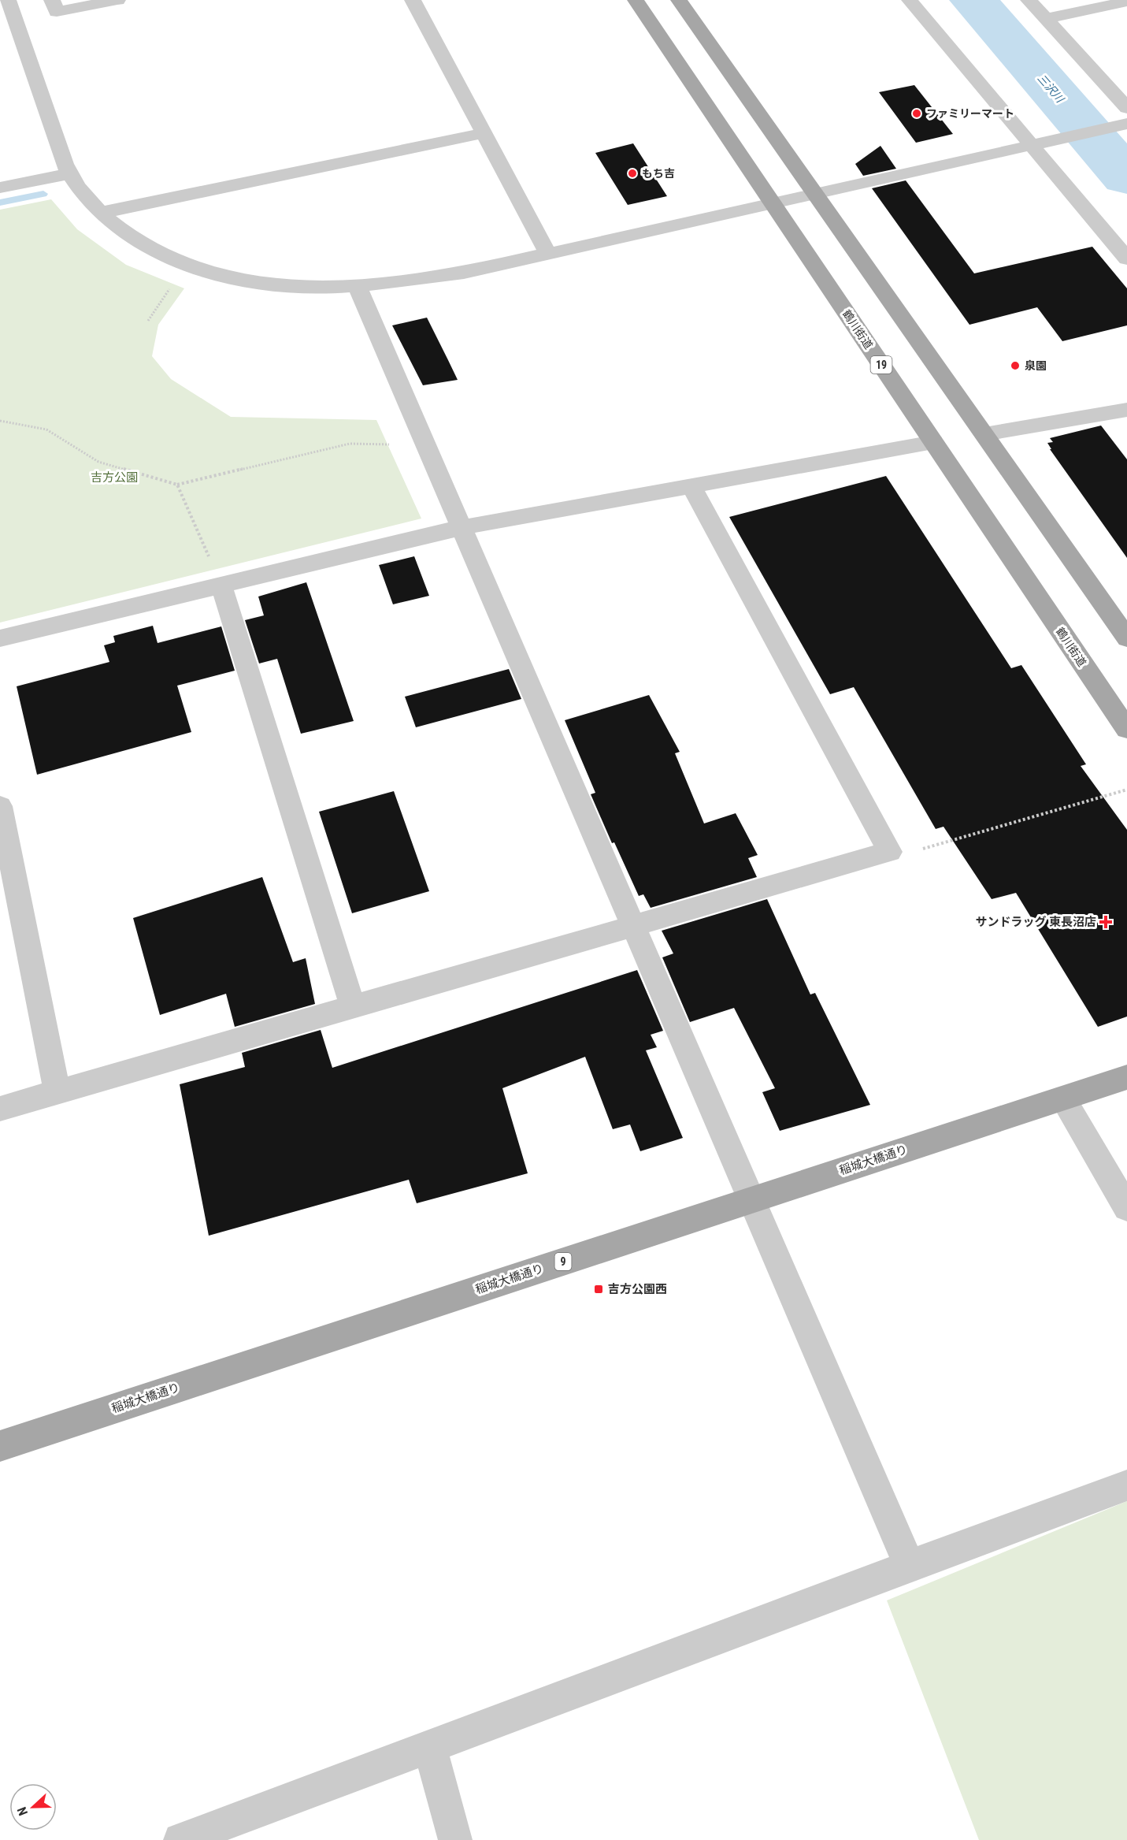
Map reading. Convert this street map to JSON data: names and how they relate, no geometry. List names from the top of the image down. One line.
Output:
{"streets":{"main road":["鶴川街道","19","稲城大橋通り","9"]},"water":["三沢川"],"parks":["吉方公園"],"places":{"other":["ファミリーマート","もち吉","泉園"],"health":["サンドラッグ 東長沼店"],"transit":["吉方公園西"]},"north":"left"}
